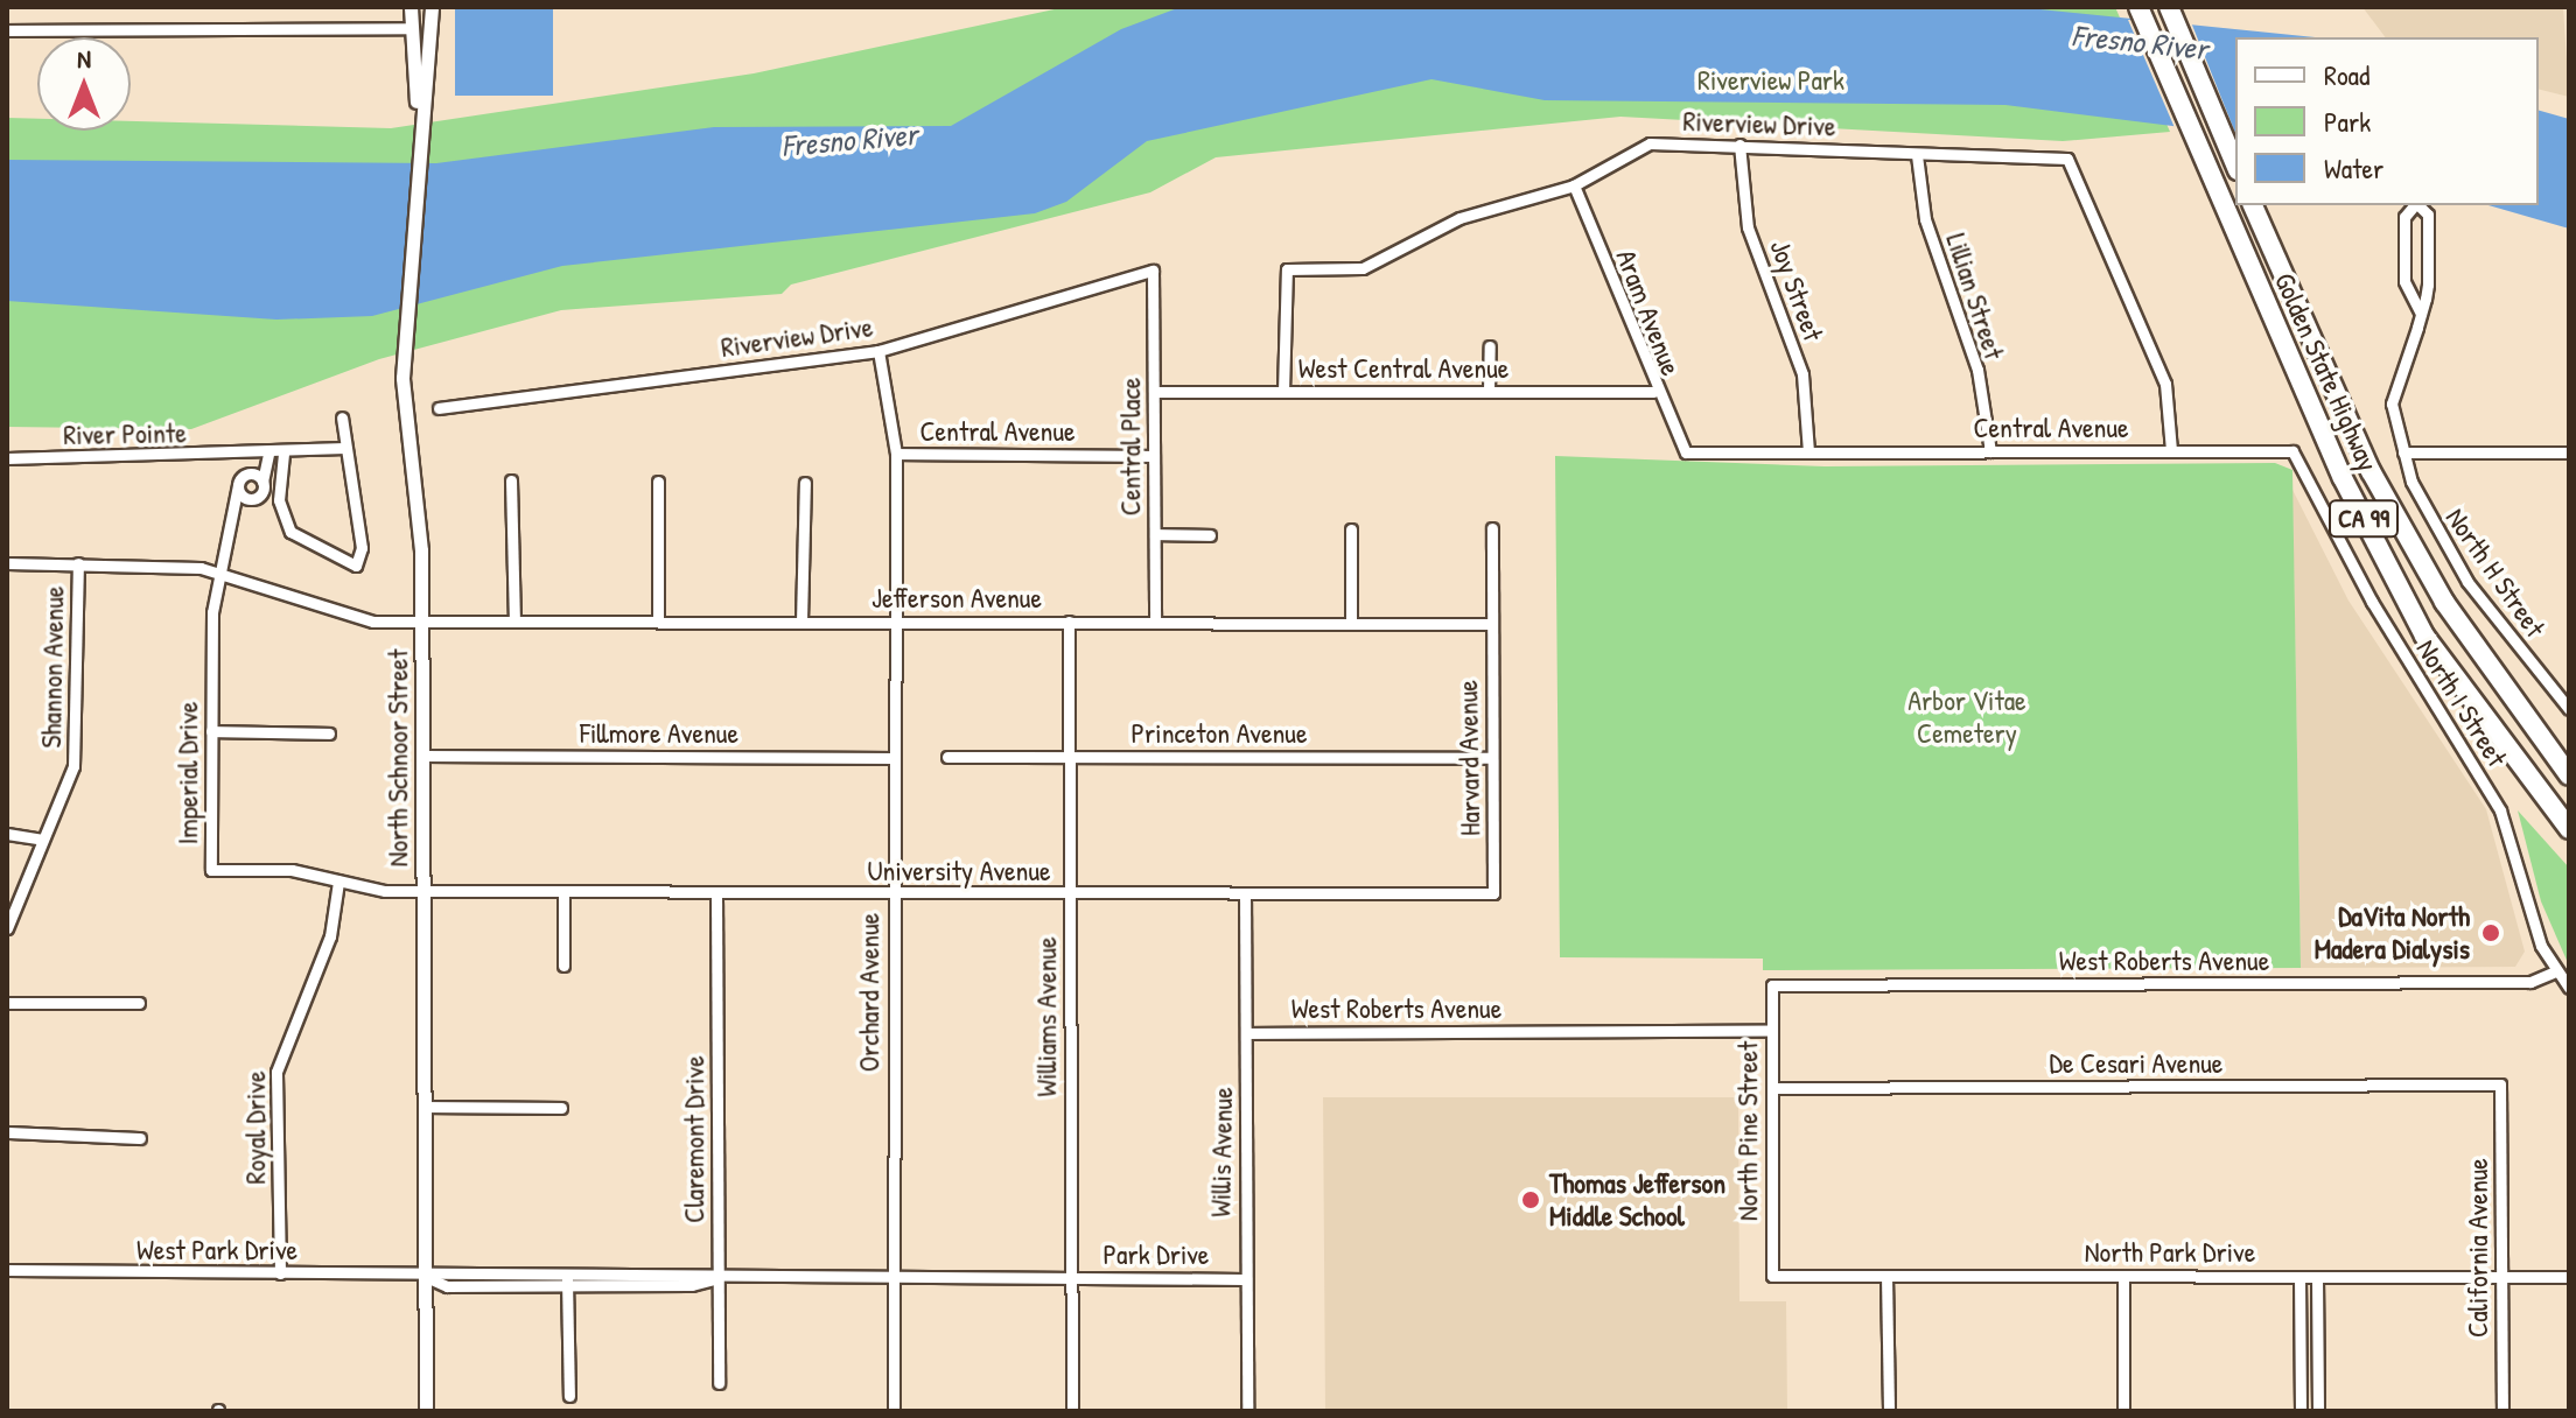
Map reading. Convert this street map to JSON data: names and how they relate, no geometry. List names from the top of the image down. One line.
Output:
{"streets":{"highway":["Golden State Highway","CA 99"],"street":["Riverview Drive","Joy Street","Lillian Street","Aram Avenue","West Central Avenue","Central Avenue","River Pointe","Central Place","North H Street","Jefferson Avenue","Shannon Avenue","North I Street","Fillmore Avenue","Princeton Avenue","North Schnoor Street","Harvard Avenue","Imperial Drive","University Avenue","West Roberts Avenue","Orchard Avenue","Williams Avenue","De Cesari Avenue","Royal Drive","North Pine Street","Claremont Drive","Willis Avenue","California Avenue","West Park Drive","North Park Drive","Park Drive"]},"crossings":[["Riverview Drive","Joy Street"],["Riverview Drive","Lillian Street"],["Riverview Drive","Aram Avenue"],["Riverview Drive","West Central Avenue"],["Riverview Drive","Central Avenue"],["Riverview Drive","Central Place"],["Riverview Drive","Orchard Avenue"],["Joy Street","Aram Avenue"],["Joy Street","Central Avenue"],["Lillian Street","Central Avenue"],["Aram Avenue","West Central Avenue"],["Aram Avenue","Central Avenue"],["West Central Avenue","Central Place"],["Central Avenue","Central Place"],["Central Avenue","North I Street"],["Central Avenue","Orchard Avenue"],["Central Place","Jefferson Avenue"],["Jefferson Avenue","North Schnoor Street"],["Jefferson Avenue","Harvard Avenue"],["Jefferson Avenue","Orchard Avenue"],["Jefferson Avenue","Williams Avenue"],["North I Street","West Roberts Avenue"],["Fillmore Avenue","North Schnoor Street"],["Fillmore Avenue","Orchard Avenue"],["Princeton Avenue","Harvard Avenue"],["Princeton Avenue","Williams Avenue"],["North Schnoor Street","Imperial Drive"],["North Schnoor Street","University Avenue"],["North Schnoor Street","West Park Drive"],["Harvard Avenue","University Avenue"],["Imperial Drive","University Avenue"],["Imperial Drive","Royal Drive"],["University Avenue","Orchard Avenue"],["University Avenue","Williams Avenue"],["University Avenue","Claremont Drive"],["University Avenue","Willis Avenue"],["West Roberts Avenue","North Pine Street"],["West Roberts Avenue","Willis Avenue"],["Orchard Avenue","West Park Drive"],["Williams Avenue","West Park Drive"],["Williams Avenue","Park Drive"],["De Cesari Avenue","North Pine Street"],["De Cesari Avenue","California Avenue"],["Royal Drive","West Park Drive"],["North Pine Street","North Park Drive"],["Claremont Drive","West Park Drive"],["Willis Avenue","Park Drive"],["California Avenue","North Park Drive"],["West Park Drive","Park Drive"]],"water":["Fresno River"],"parks":["Riverview Park","Arbor Vitae Cemetery"],"places":["DaVita North Madera Dialysis","Thomas Jefferson Middle School"],"legend":["Road","Park","Water"],"north":"top"}
